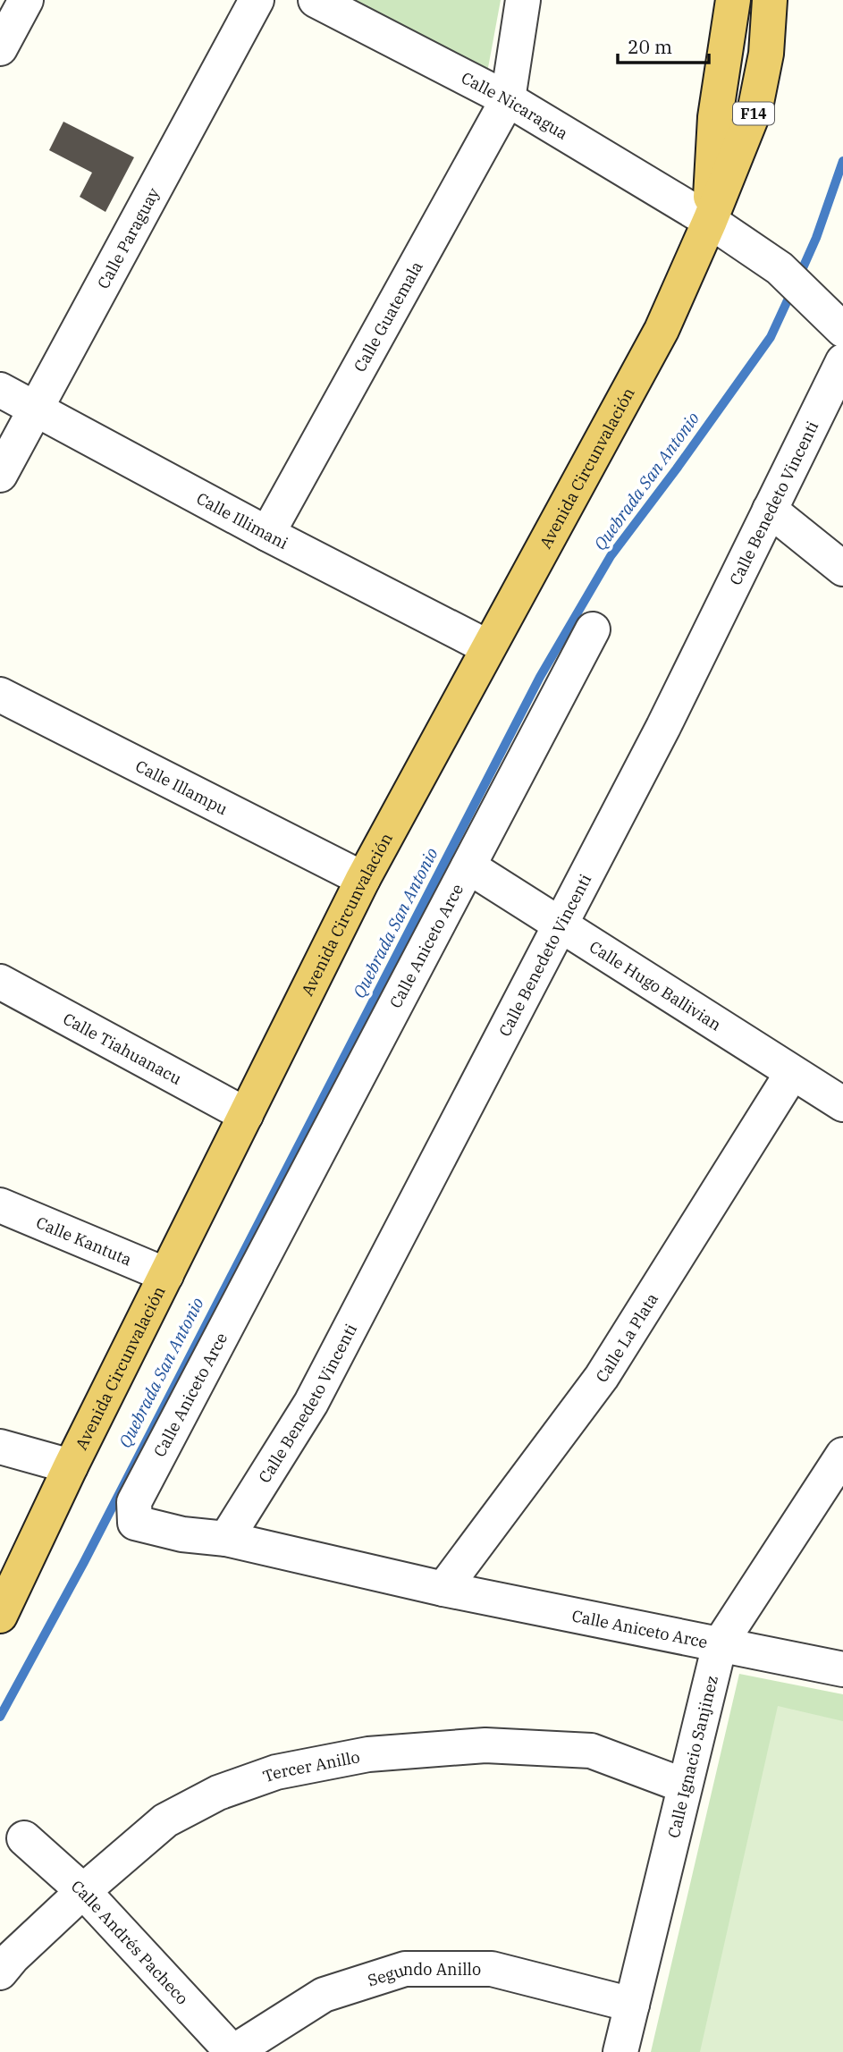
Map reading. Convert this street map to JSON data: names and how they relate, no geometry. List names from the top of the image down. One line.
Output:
{"streets":{"highway":["F14","Avenida Circunvalación"],"street":["Calle Nicaragua","Calle Paraguay","Calle Guatemala","Calle Benedeto Vincenti","Calle Illimani","Calle Illampu","Calle Aniceto Arce","Calle Hugo Ballivian","Calle Tiahuanacu","Calle Kantuta","Calle La Plata","Calle Ignacio Sanjinez","Tercer Anillo","Calle Andrés Pacheco","Segundo Anillo"]},"crossings":[["Calle Nicaragua","F14"],["Calle Nicaragua","Calle Guatemala"],["Calle Nicaragua","Avenida Circunvalación"],["F14","Avenida Circunvalación"],["Calle Paraguay","Calle Illimani"],["Calle Guatemala","Calle Illimani"],["Avenida Circunvalación","Calle Illimani"],["Avenida Circunvalación","Calle Illampu"],["Avenida Circunvalación","Calle Tiahuanacu"],["Avenida Circunvalación","Calle Kantuta"],["Calle Benedeto Vincenti","Calle Aniceto Arce"],["Calle Benedeto Vincenti","Calle Hugo Ballivian"],["Calle Aniceto Arce","Calle Hugo Ballivian"],["Calle Aniceto Arce","Calle La Plata"],["Calle Aniceto Arce","Calle Ignacio Sanjinez"],["Calle Hugo Ballivian","Calle La Plata"],["Calle Ignacio Sanjinez","Tercer Anillo"],["Calle Ignacio Sanjinez","Segundo Anillo"],["Tercer Anillo","Calle Andrés Pacheco"],["Calle Andrés Pacheco","Segundo Anillo"]],"water":["Quebrada San Antonio"],"scale_bar":"20 m"}
